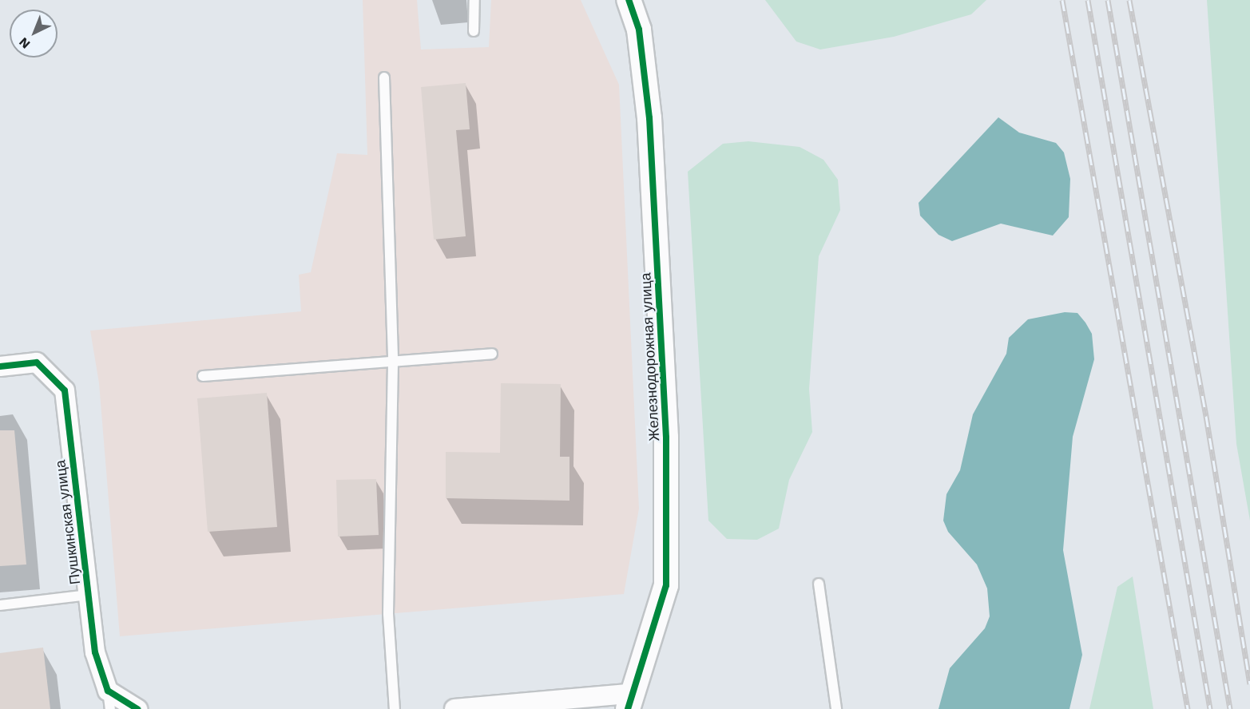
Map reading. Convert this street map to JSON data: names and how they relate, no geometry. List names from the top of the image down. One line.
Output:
{"streets":{"street":["Железнодорожная улица","Пушкинская улица"]},"north":"bottom left"}
